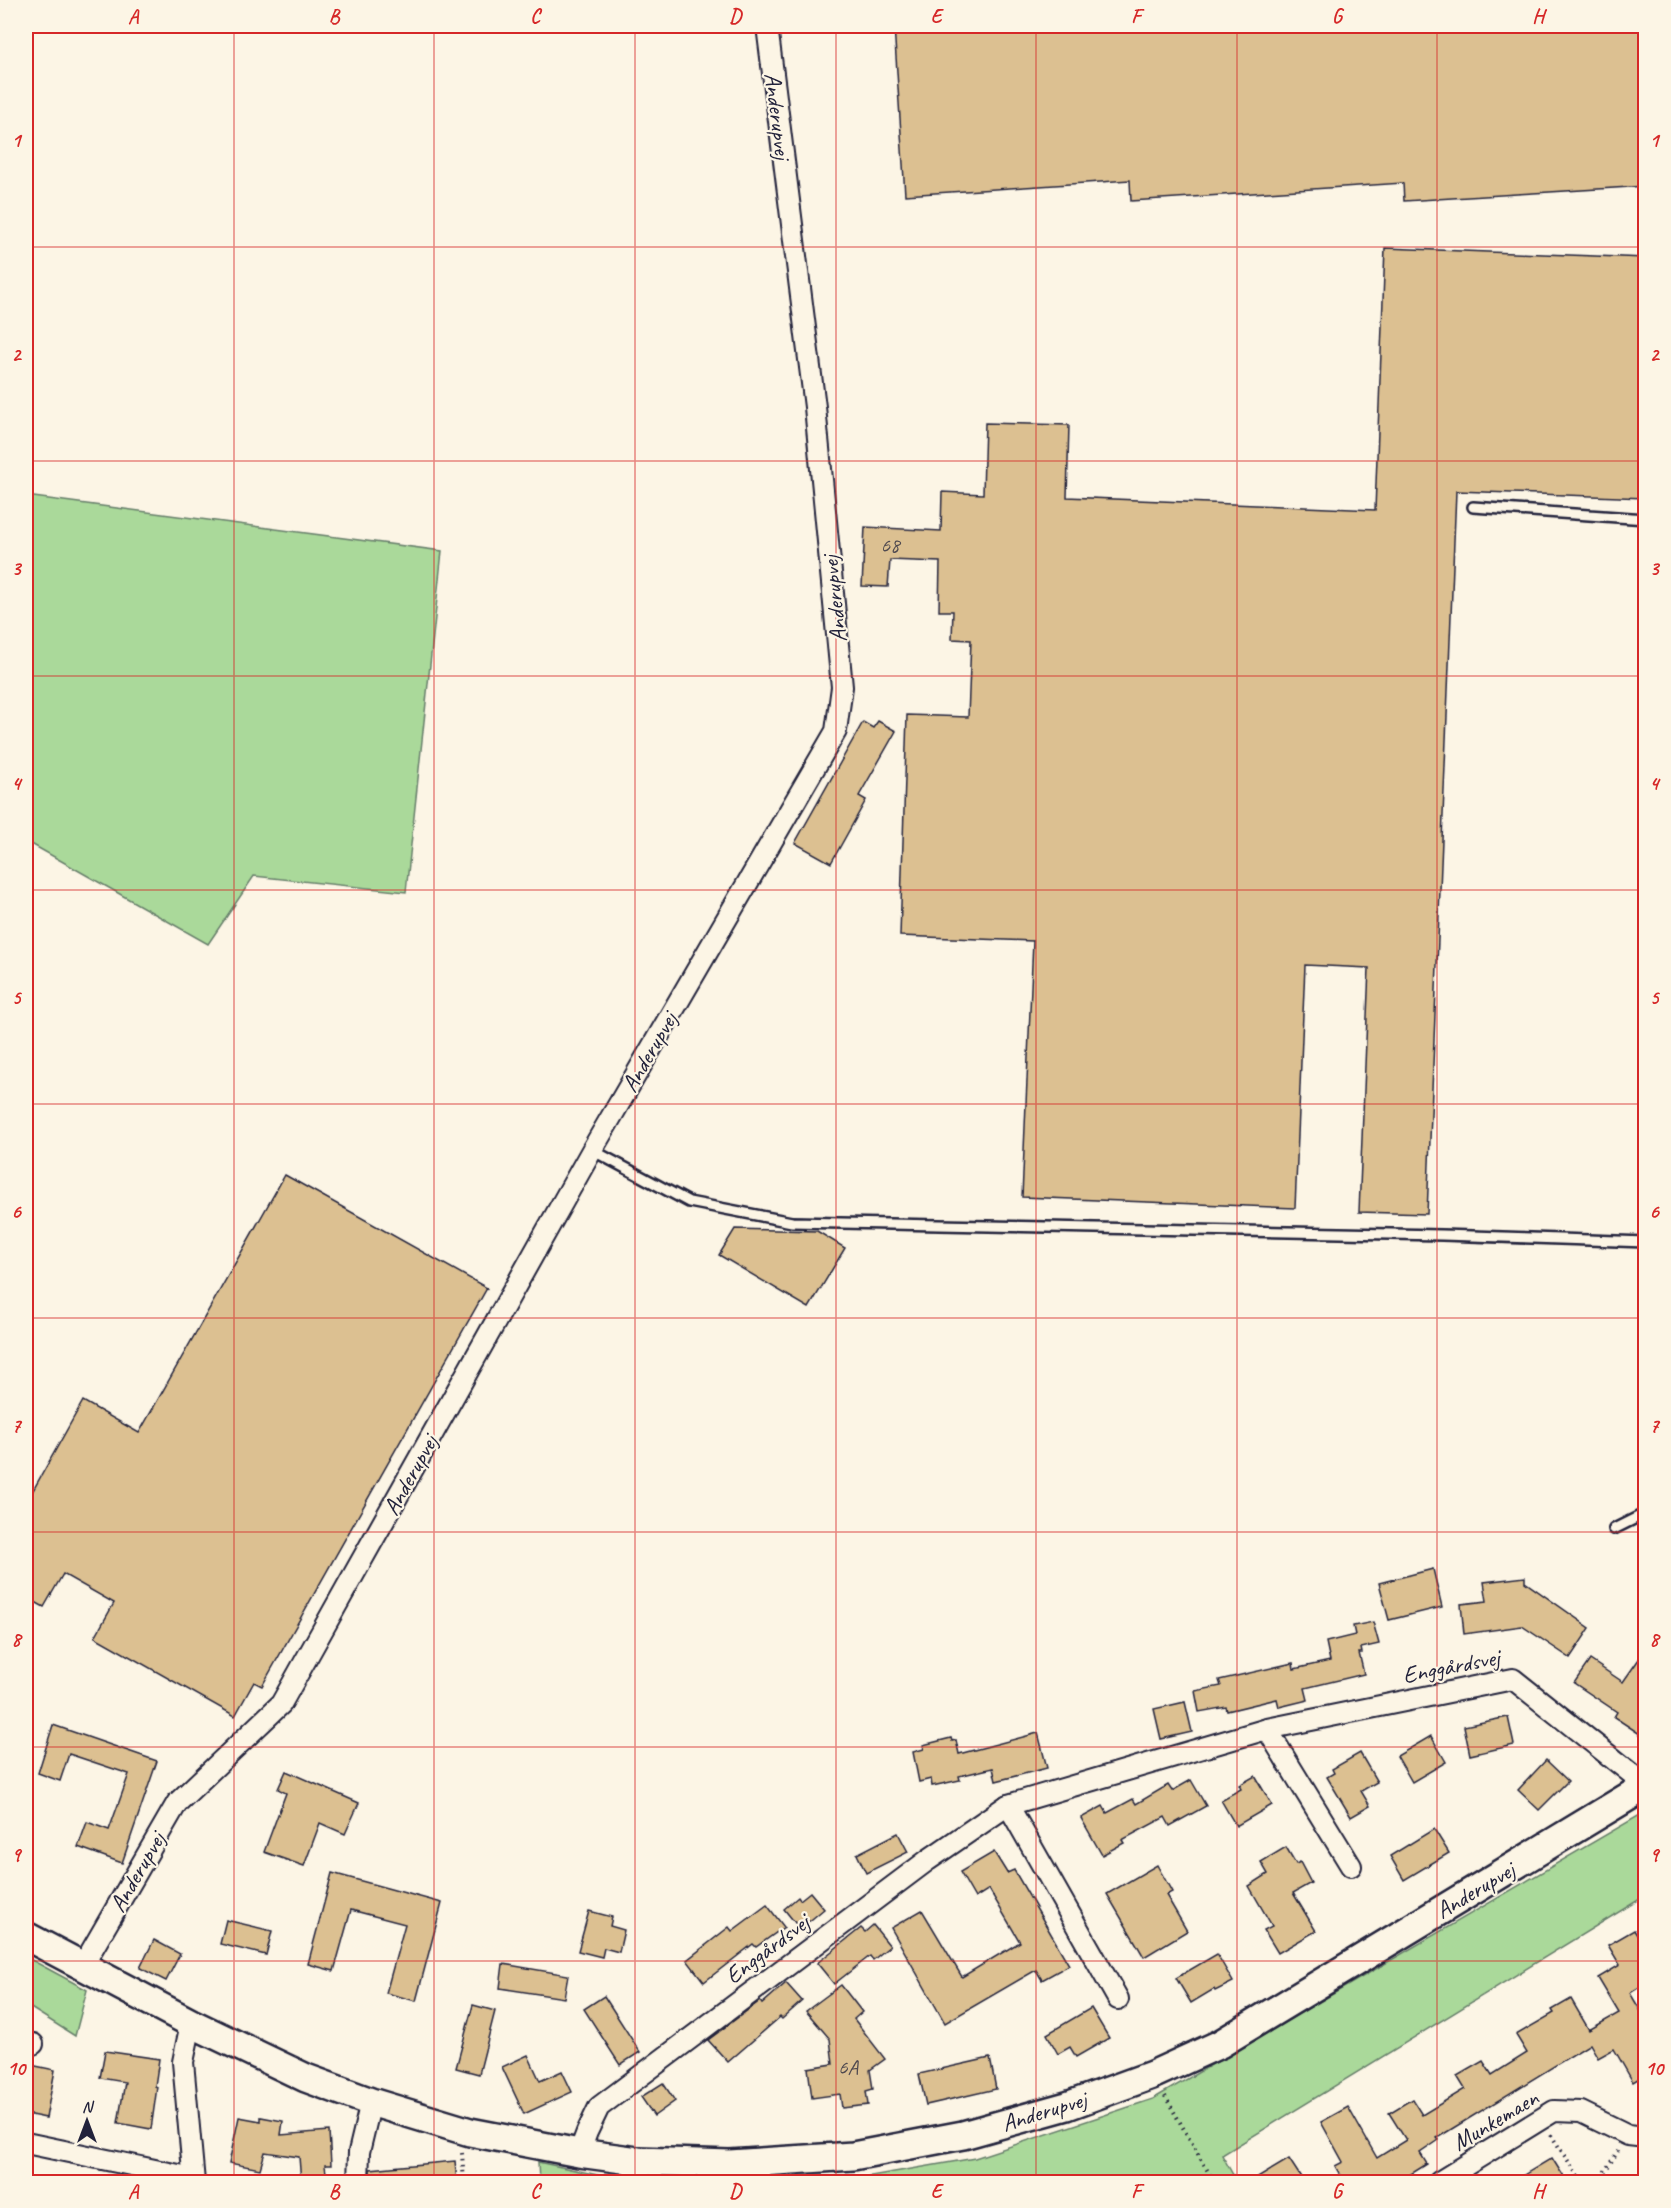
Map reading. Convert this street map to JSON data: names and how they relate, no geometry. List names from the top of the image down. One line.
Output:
{"streets":{"street":["Anderupvej","Enggårdsvej","Munkemaen"]},"crossings":[["Anderupvej","Enggårdsvej"]],"house_numbers":["68","6A"],"north":"top","grid":{"columns":["A","B","C","D","E","F","G","H"],"rows":["1","2","3","4","5","6","7","8","9","10"]}}
